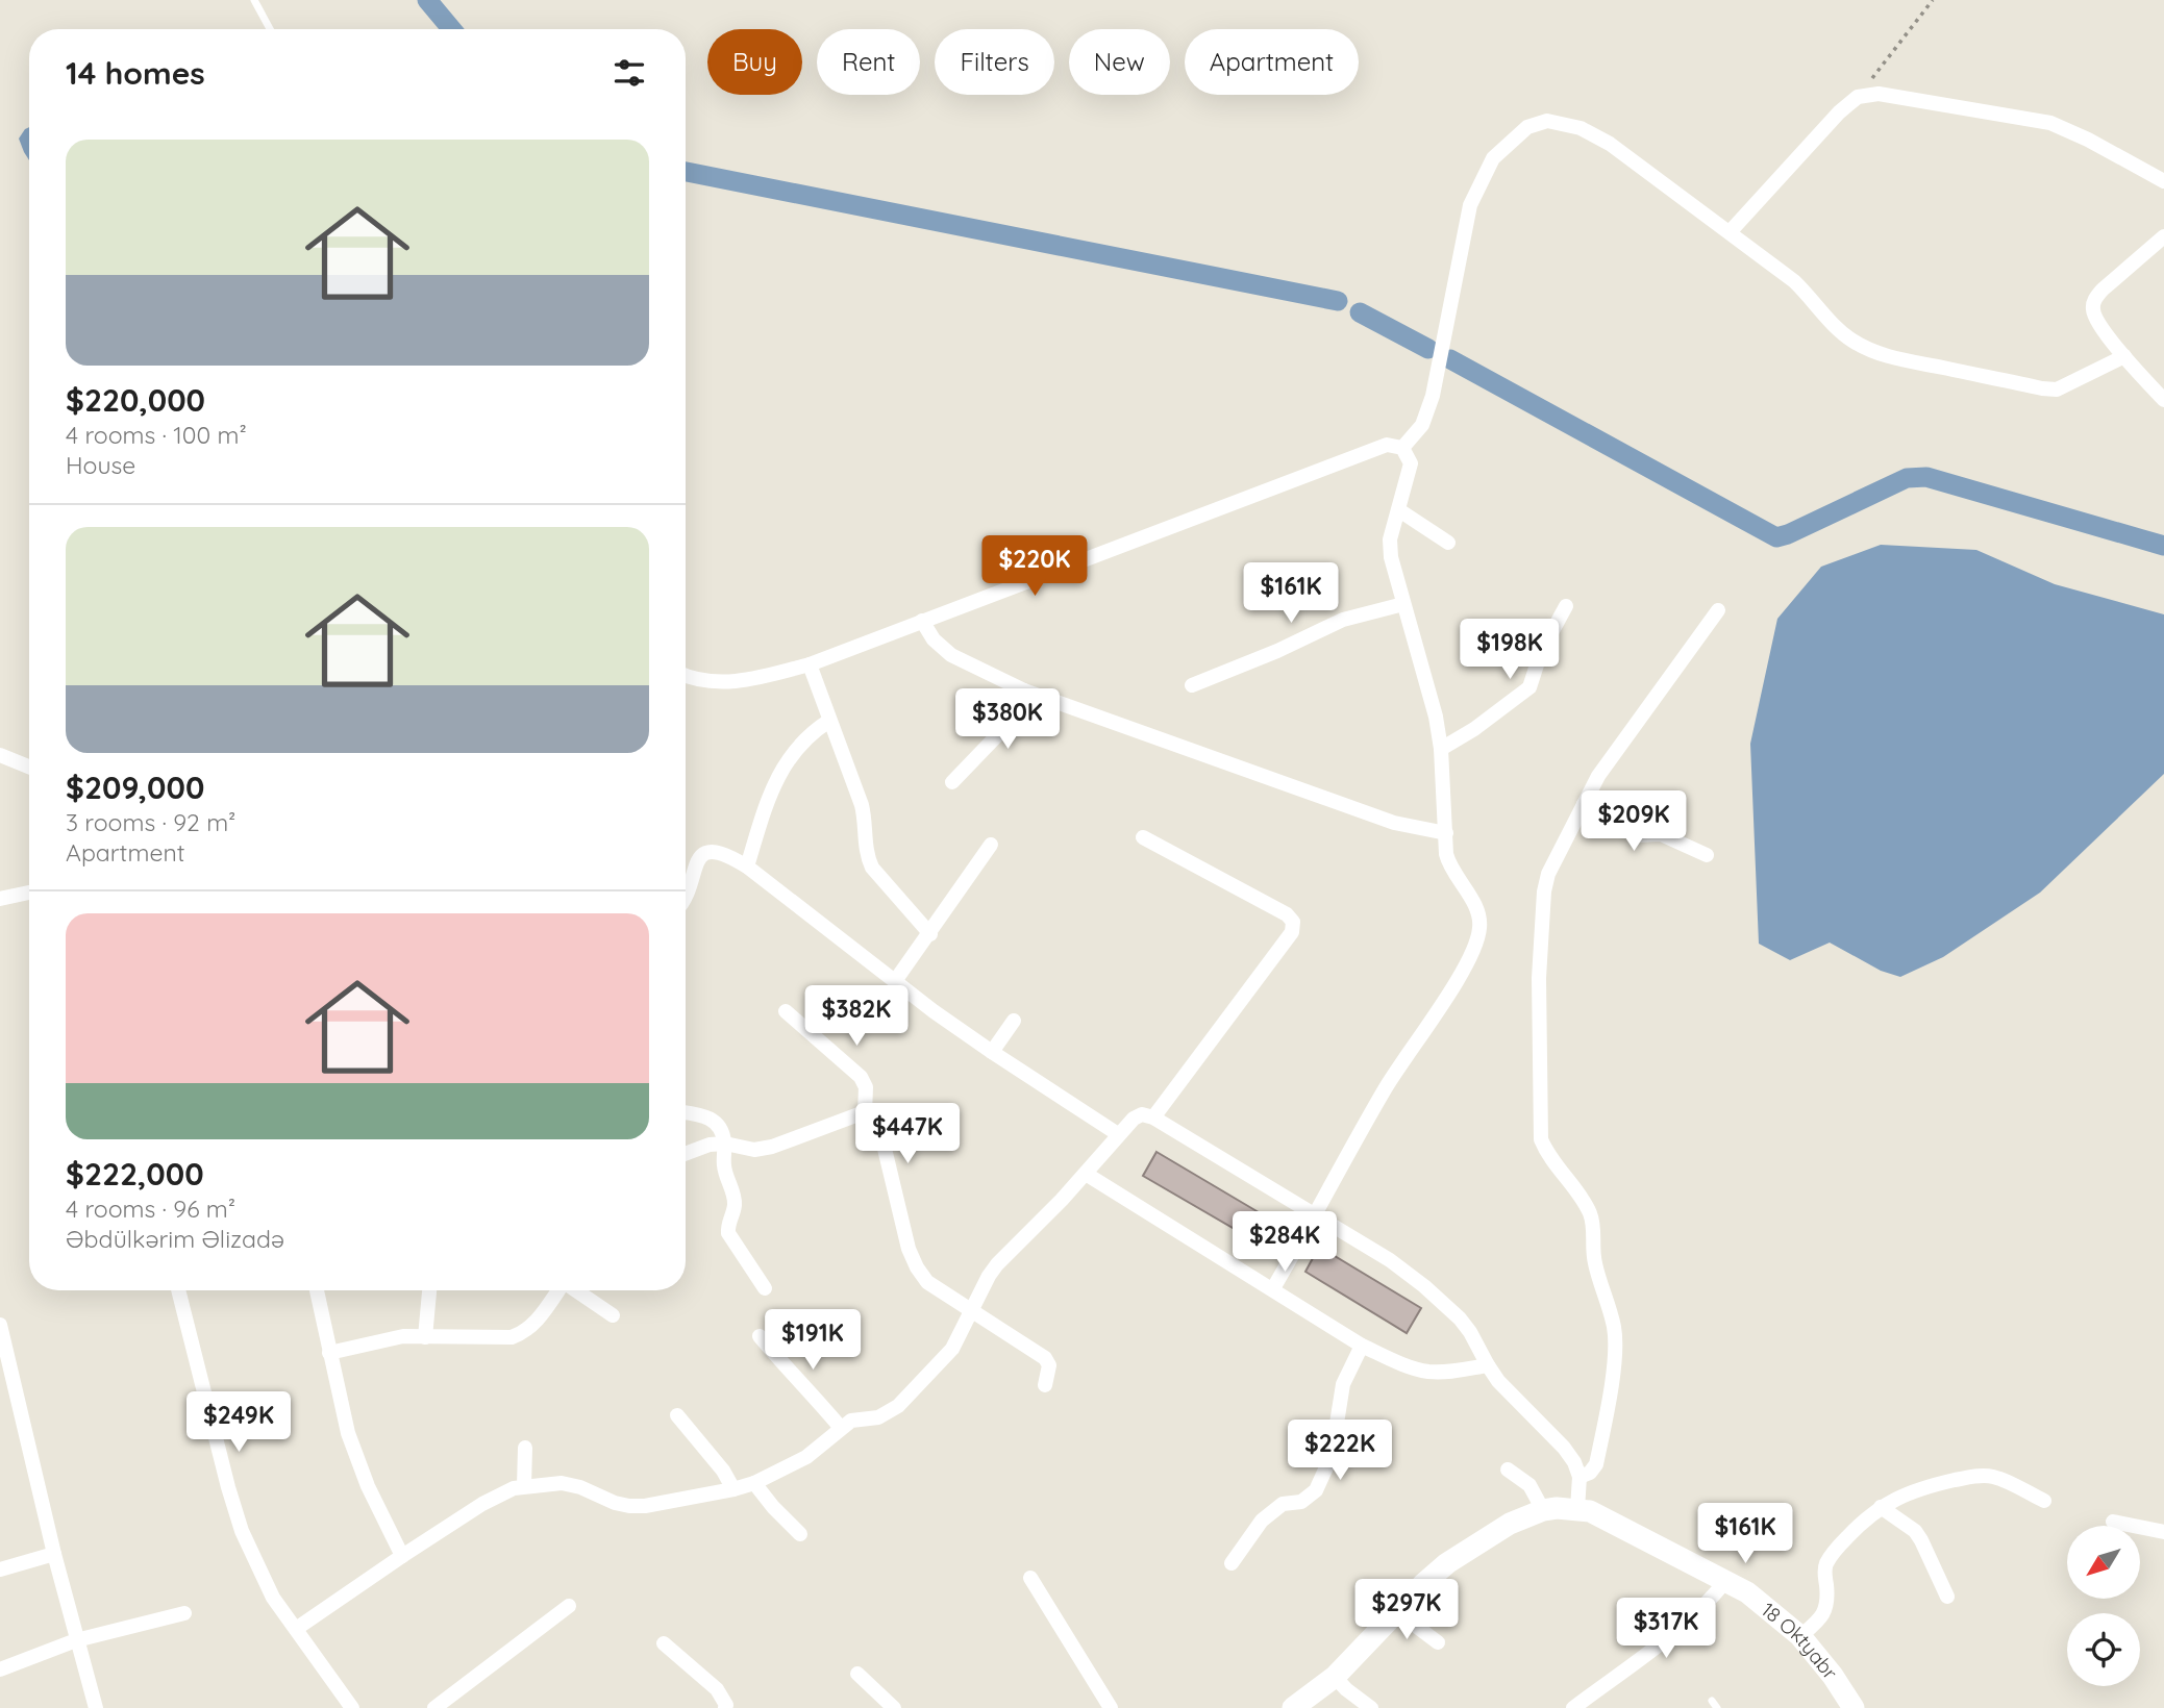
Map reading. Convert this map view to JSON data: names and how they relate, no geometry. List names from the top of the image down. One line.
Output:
{"streets":{"street":["18 Oktyabr"]},"north":"bottom left","page":{"chip":["Buy","Rent","Filters","New","Apartment"],"heading":"14 homes","list":[{"name":"$220,000","note":"4 rooms · 100 m² · House"},{"name":"$209,000","note":"3 rooms · 92 m² · Apartment"},{"name":"$222,000","note":"4 rooms · 96 m² · Əbdülkərim Əlizadə"}],"price":["$220K","$161K","$198K","$380K","$209K","$382K","$447K","$284K","$191K","$249K","$222K","$161K","$297K","$317K"]}}
